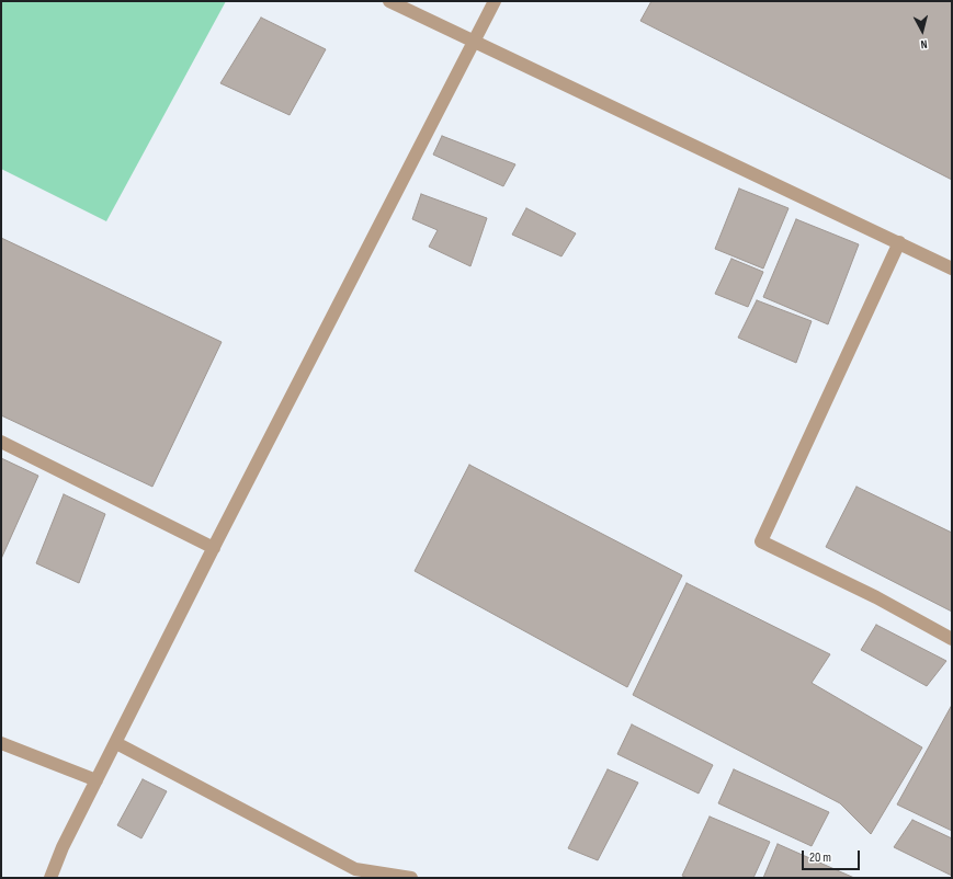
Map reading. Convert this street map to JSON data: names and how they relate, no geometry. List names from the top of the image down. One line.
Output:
{"scale_bar":"20 m","north":"bottom"}
